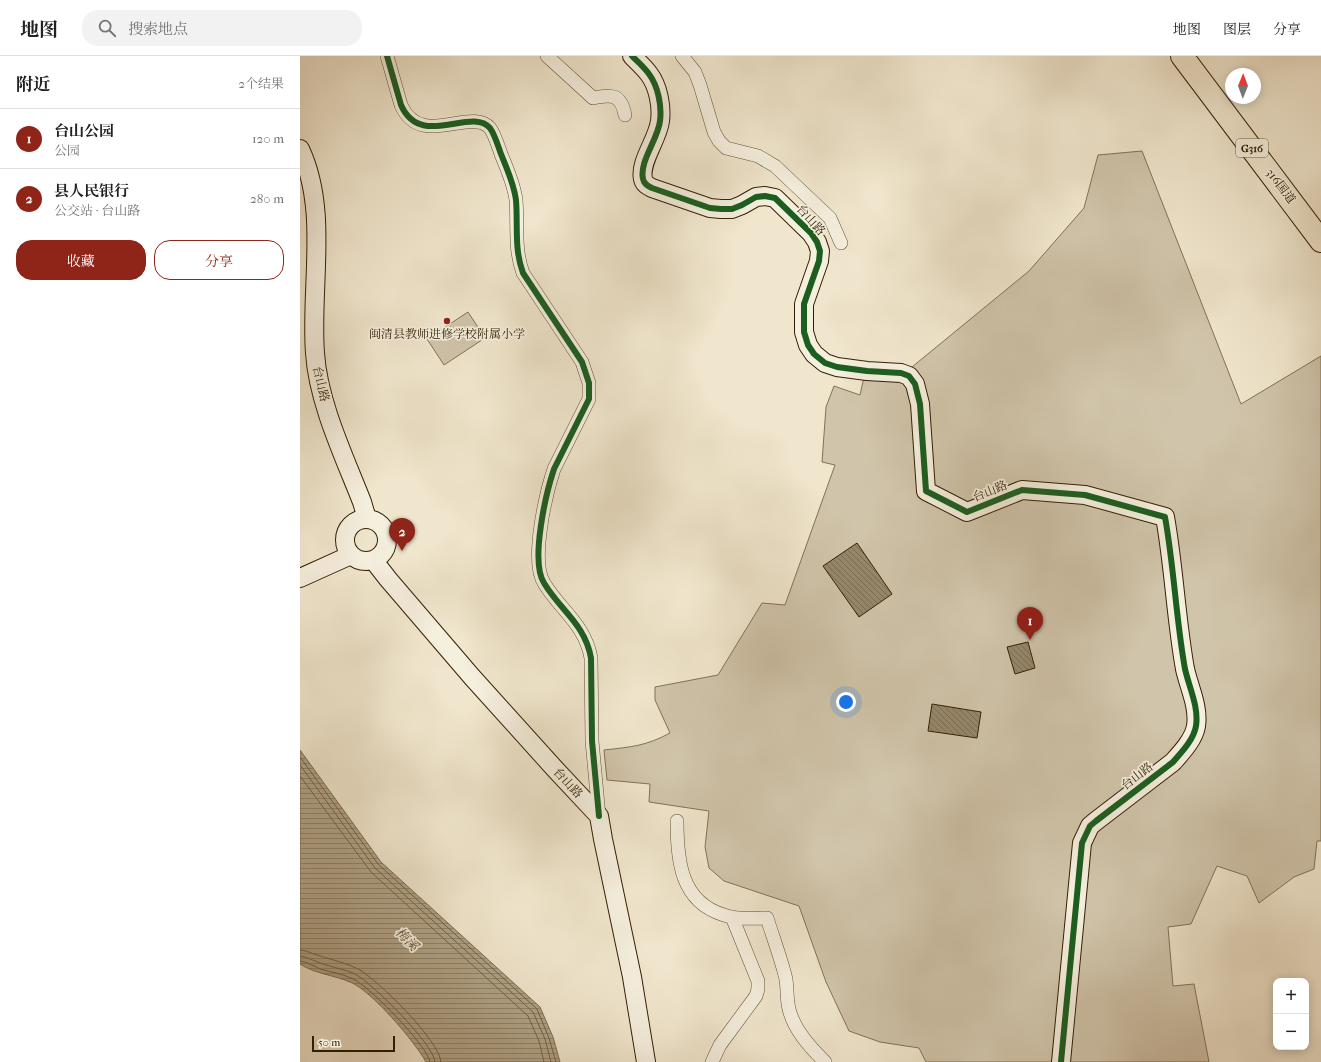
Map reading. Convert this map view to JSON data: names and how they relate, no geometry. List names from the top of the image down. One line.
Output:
{"streets":{"highway":["G316","316国道"],"street":["台山路"]},"water":["梅溪"],"places":["闽清县教师进修学校附属小学"],"scale_bar":"50 m","north":"top","page":{"header":"地图","search":"搜索地点","nav":["地图","图层","分享"],"heading":["附近","2个结果"],"list":[{"mark":"1","name":"台山公园","note":"公园","value":"120 m"},{"mark":"2","name":"县人民银行","note":"公交站 · 台山路","value":"280 m"}],"buttons":["收藏","分享"],"pins":["2","1"],"map_buttons":["+","−"],"scale":"50 m"}}
